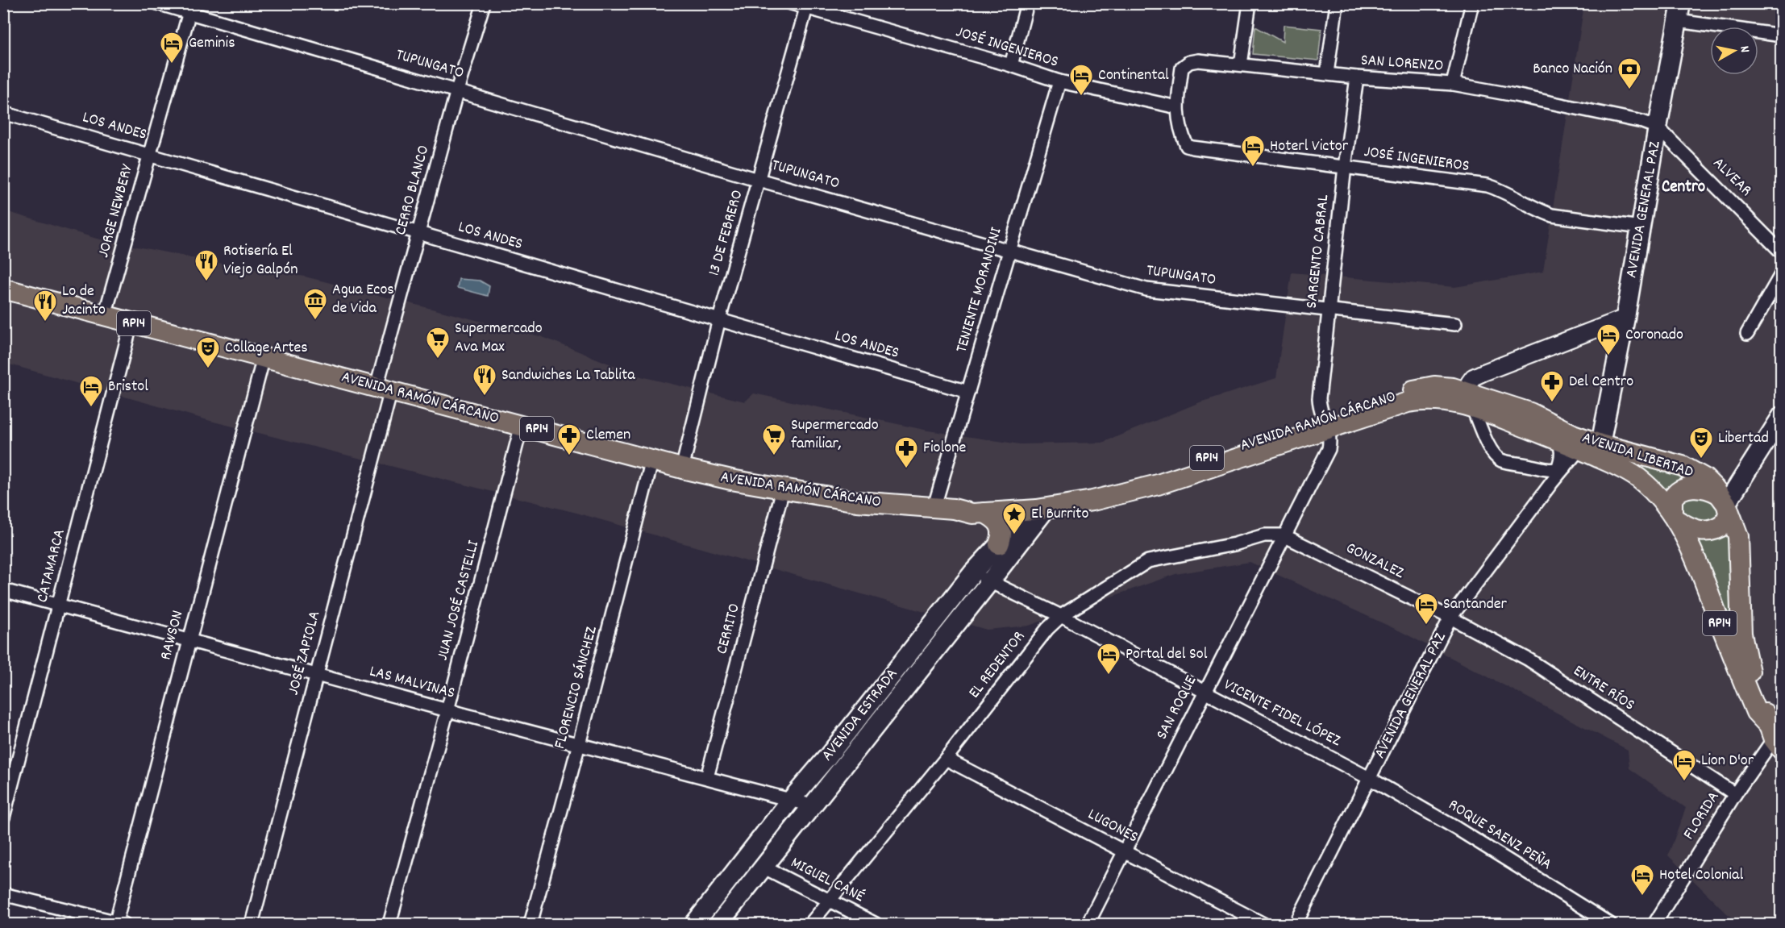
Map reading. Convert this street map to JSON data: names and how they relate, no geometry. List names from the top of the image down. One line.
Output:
{"streets":{"main road":["AVENIDA GENERAL PAZ","RP14","AVENIDA RAMÓN CÁRCANO","AVENIDA LIBERTAD","AVENIDA ESTRADA"],"street":["JOSÉ INGENIEROS","SAN LORENZO","TUPUNGATO","LOS ANDES","ALVEAR","CERRO BLANCO","JORGE NEWBERY","13 DE FEBRERO","SARGENTO CABRAL","TENIENTE MORANDINI","GONZALEZ","CATAMARCA","JUAN JOSÉ CASTELLI","CERRITO","RAWSON","JOSÉ ZAPIOLA","EL REDENTOR","LAS MALVINAS","FLORENCIO SÁNCHEZ","ENTRE RÍOS","SAN ROQUE","VICENTE FIDEL LÓPEZ","FLORIDA","LUGONES","ROQUE SAENZ PEÑA","MIGUEL CANÉ"]},"crossings":[["JOSÉ INGENIEROS","SAN LORENZO"],["JOSÉ INGENIEROS","AVENIDA GENERAL PAZ"],["JOSÉ INGENIEROS","13 DE FEBRERO"],["JOSÉ INGENIEROS","SARGENTO CABRAL"],["JOSÉ INGENIEROS","TENIENTE MORANDINI"],["SAN LORENZO","ALVEAR"],["SAN LORENZO","AVENIDA GENERAL PAZ"],["SAN LORENZO","SARGENTO CABRAL"],["TUPUNGATO","CERRO BLANCO"],["TUPUNGATO","JORGE NEWBERY"],["TUPUNGATO","13 DE FEBRERO"],["TUPUNGATO","SARGENTO CABRAL"],["TUPUNGATO","TENIENTE MORANDINI"],["LOS ANDES","CERRO BLANCO"],["LOS ANDES","JORGE NEWBERY"],["LOS ANDES","13 DE FEBRERO"],["LOS ANDES","TENIENTE MORANDINI"],["ALVEAR","AVENIDA GENERAL PAZ"],["CERRO BLANCO","AVENIDA RAMÓN CÁRCANO"],["CERRO BLANCO","JOSÉ ZAPIOLA"],["AVENIDA GENERAL PAZ","AVENIDA RAMÓN CÁRCANO"],["AVENIDA GENERAL PAZ","AVENIDA LIBERTAD"],["AVENIDA GENERAL PAZ","GONZALEZ"],["AVENIDA GENERAL PAZ","ENTRE RÍOS"],["AVENIDA GENERAL PAZ","VICENTE FIDEL LÓPEZ"],["AVENIDA GENERAL PAZ","ROQUE SAENZ PEÑA"],["JORGE NEWBERY","AVENIDA RAMÓN CÁRCANO"],["13 DE FEBRERO","AVENIDA RAMÓN CÁRCANO"],["SARGENTO CABRAL","AVENIDA RAMÓN CÁRCANO"],["SARGENTO CABRAL","SAN ROQUE"],["TENIENTE MORANDINI","AVENIDA RAMÓN CÁRCANO"],["RP14","AVENIDA LIBERTAD"],["AVENIDA RAMÓN CÁRCANO","AVENIDA LIBERTAD"],["AVENIDA RAMÓN CÁRCANO","CATAMARCA"],["AVENIDA RAMÓN CÁRCANO","JUAN JOSÉ CASTELLI"],["AVENIDA RAMÓN CÁRCANO","CERRITO"],["AVENIDA RAMÓN CÁRCANO","RAWSON"],["AVENIDA RAMÓN CÁRCANO","JOSÉ ZAPIOLA"],["AVENIDA RAMÓN CÁRCANO","FLORENCIO SÁNCHEZ"],["AVENIDA RAMÓN CÁRCANO","SAN ROQUE"],["AVENIDA RAMÓN CÁRCANO","AVENIDA ESTRADA"],["AVENIDA LIBERTAD","FLORIDA"],["GONZALEZ","EL REDENTOR"],["GONZALEZ","ENTRE RÍOS"],["GONZALEZ","SAN ROQUE"],["CATAMARCA","LAS MALVINAS"],["JUAN JOSÉ CASTELLI","LAS MALVINAS"],["CERRITO","LAS MALVINAS"],["RAWSON","LAS MALVINAS"],["JOSÉ ZAPIOLA","LAS MALVINAS"],["EL REDENTOR","SAN ROQUE"],["EL REDENTOR","VICENTE FIDEL LÓPEZ"],["EL REDENTOR","LUGONES"],["EL REDENTOR","MIGUEL CANÉ"],["LAS MALVINAS","FLORENCIO SÁNCHEZ"],["LAS MALVINAS","AVENIDA ESTRADA"],["ENTRE RÍOS","FLORIDA"],["SAN ROQUE","VICENTE FIDEL LÓPEZ"],["SAN ROQUE","LUGONES"],["VICENTE FIDEL LÓPEZ","AVENIDA ESTRADA"],["VICENTE FIDEL LÓPEZ","ROQUE SAENZ PEÑA"],["AVENIDA ESTRADA","MIGUEL CANÉ"]],"districts":["Centro"],"places":{"hotel":["Geminis","Continental","Hoterl Victor","Coronado","Bristol","Santander","Portal del Sol","Lion D'or","Hotel Colonial"],"bank":["Banco Nación"],"restaurant":["Rotisería El Viejo Galpón","Lo de Jacinto","Sandwiches La Tablita"],"museum":["Agua Ecos de Vida"],"supermarket":["Supermercado Ava Max","Supermercado familiar,"],"theatre":["Collage Artes","Libertad"],"pharmacy":["Del Centro","Clemen","Fiolone"],"place":["El Burrito"]},"north":"right"}
